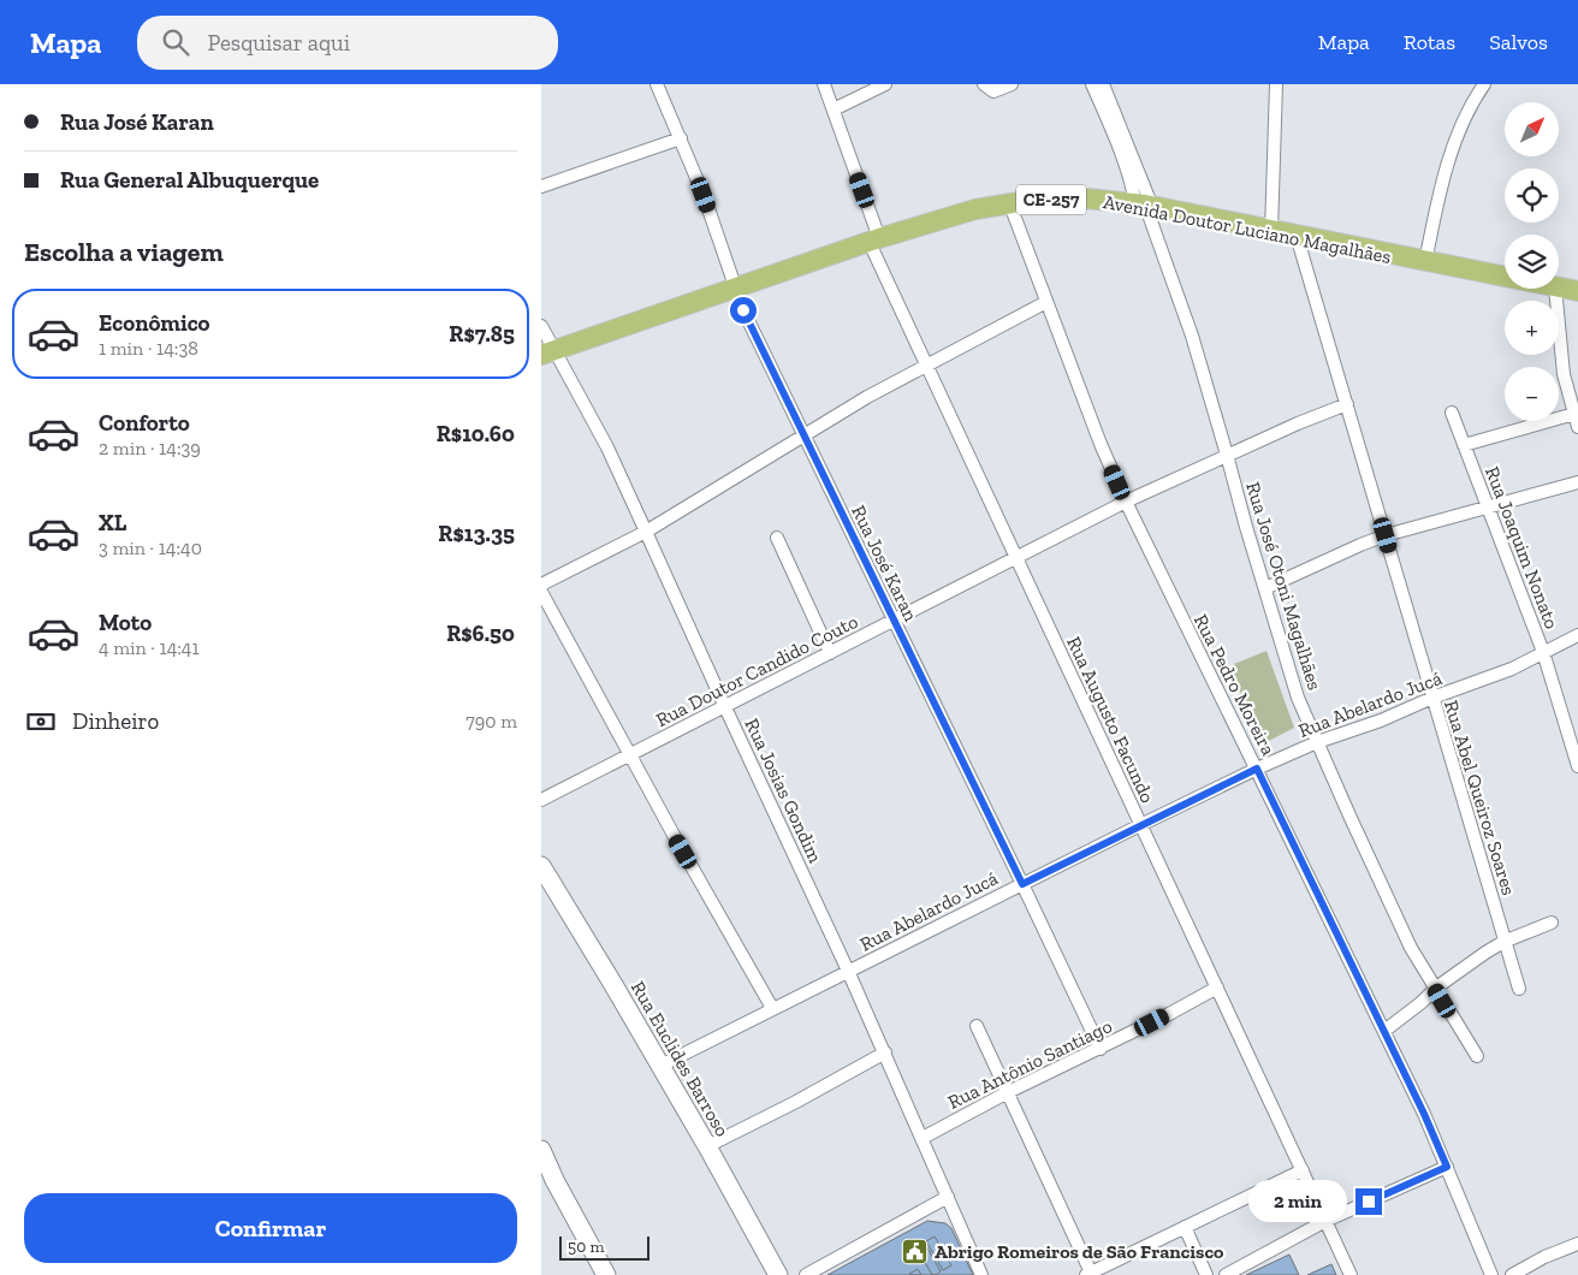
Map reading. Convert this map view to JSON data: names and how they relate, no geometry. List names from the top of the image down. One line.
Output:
{"streets":{"main road":["CE-257","Avenida Doutor Luciano Magalhães"],"street":["Rua Joaquim Nonato","Rua José Karan","Rua José Otoni Magalhães","Rua Doutor Candido Couto","Rua Pedro Moreira","Rua Abelardo Jucá","Rua Augusto Facundo","Rua Josias Gondim","Rua Abel Queiroz Soares","Rua Euclides Barroso","Rua Antônio Santiago"]},"crossings":[["Avenida Doutor Luciano Magalhães","Rua José Karan"],["Avenida Doutor Luciano Magalhães","Rua José Otoni Magalhães"],["Avenida Doutor Luciano Magalhães","Rua Pedro Moreira"],["Avenida Doutor Luciano Magalhães","Rua Augusto Facundo"],["Avenida Doutor Luciano Magalhães","Rua Josias Gondim"],["Avenida Doutor Luciano Magalhães","Rua Abel Queiroz Soares"],["Rua Joaquim Nonato","Rua Abelardo Jucá"],["Rua José Karan","Rua Doutor Candido Couto"],["Rua José Karan","Rua Abelardo Jucá"],["Rua José Karan","Rua Antônio Santiago"],["Rua José Otoni Magalhães","Rua Doutor Candido Couto"],["Rua José Otoni Magalhães","Rua Abelardo Jucá"],["Rua Doutor Candido Couto","Rua Pedro Moreira"],["Rua Doutor Candido Couto","Rua Augusto Facundo"],["Rua Doutor Candido Couto","Rua Josias Gondim"],["Rua Doutor Candido Couto","Rua Abel Queiroz Soares"],["Rua Pedro Moreira","Rua Abelardo Jucá"],["Rua Abelardo Jucá","Rua Augusto Facundo"],["Rua Abelardo Jucá","Rua Josias Gondim"],["Rua Abelardo Jucá","Rua Abel Queiroz Soares"],["Rua Abelardo Jucá","Rua Euclides Barroso"],["Rua Augusto Facundo","Rua Antônio Santiago"],["Rua Josias Gondim","Rua Antônio Santiago"]],"places":{"public building":["Abrigo Romeiros de São Francisco"]},"scale_bar":"50 m","north":"top right","page":{"header":"Mapa","search":"Pesquisar aqui","nav":["Mapa","Rotas","Salvos"],"banner":["Rua José Karan","Rua General Albuquerque"],"map_buttons":["+","−"],"heading":"Escolha a viagem","list":[{"name":"Econômico","note":"1 min · 14:38","value":"R$7.85"},{"name":"Conforto","note":"2 min · 14:39","value":"R$10.60"},{"name":"XL","note":"3 min · 14:40","value":"R$13.35"},{"name":"Moto","note":"4 min · 14:41","value":"R$6.50"}],"pay":["Dinheiro","790 m"],"bubble":"2 min","buttons":"Confirmar","scale":"50 m"}}
